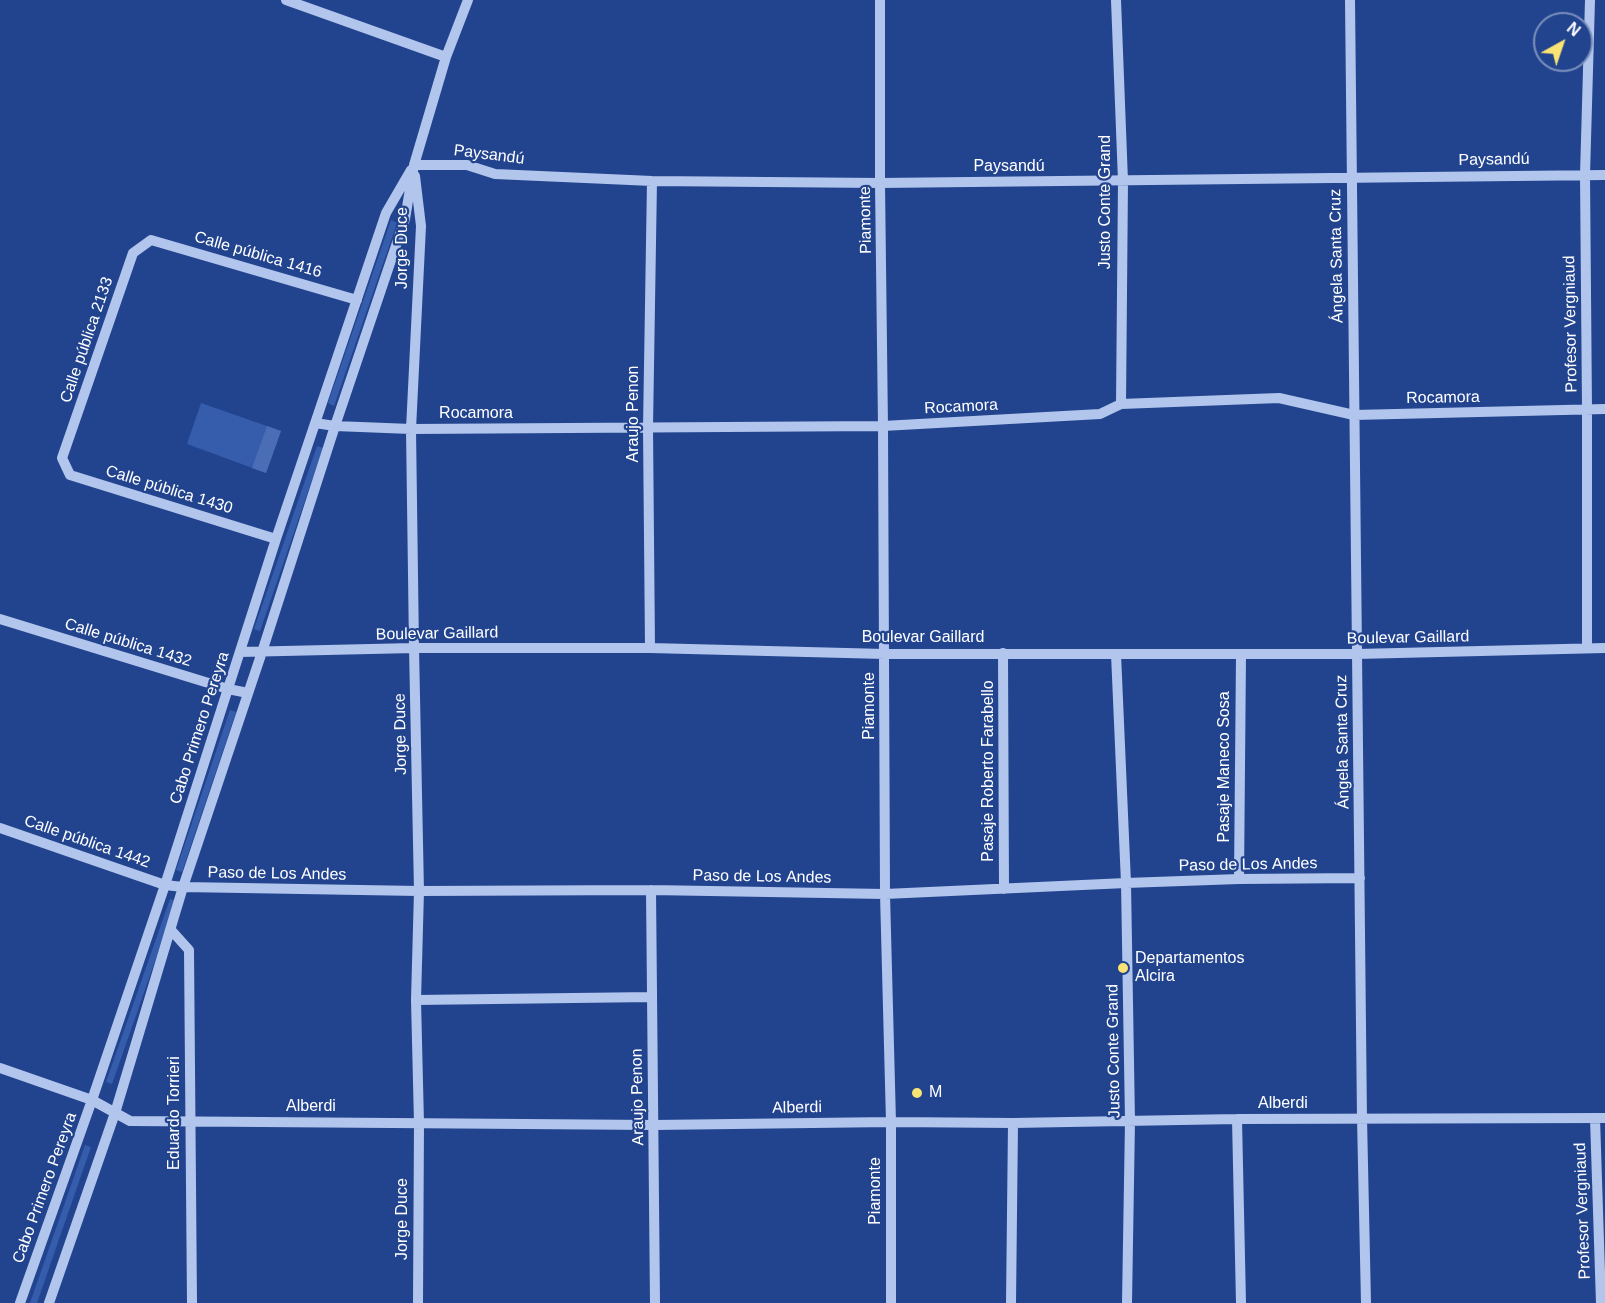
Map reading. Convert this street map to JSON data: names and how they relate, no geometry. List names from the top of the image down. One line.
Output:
{"streets":{"street":["Paysandú","Justo Conte Grand","Piamonte","Jorge Duce","Calle pública 1416","Ángela Santa Cruz","Profesor Vergniaud","Calle pública 2133","Rocamora","Araujo Penon","Calle pública 1430","Boulevar Gaillard","Calle pública 1432","Cabo Primero Pereyra","Pasaje Maneco Sosa","Pasaje Roberto Farabello","Calle pública 1442","Paso de Los Andes","Alberdi","Eduardo Torrieri"]},"crossings":[["Paysandú","Justo Conte Grand"],["Paysandú","Piamonte"],["Paysandú","Jorge Duce"],["Paysandú","Ángela Santa Cruz"],["Paysandú","Profesor Vergniaud"],["Paysandú","Araujo Penon"],["Paysandú","Cabo Primero Pereyra"],["Justo Conte Grand","Rocamora"],["Justo Conte Grand","Boulevar Gaillard"],["Justo Conte Grand","Paso de Los Andes"],["Justo Conte Grand","Alberdi"],["Piamonte","Rocamora"],["Piamonte","Boulevar Gaillard"],["Piamonte","Paso de Los Andes"],["Piamonte","Alberdi"],["Jorge Duce","Rocamora"],["Jorge Duce","Boulevar Gaillard"],["Jorge Duce","Cabo Primero Pereyra"],["Jorge Duce","Paso de Los Andes"],["Jorge Duce","Alberdi"],["Calle pública 1416","Calle pública 2133"],["Calle pública 1416","Cabo Primero Pereyra"],["Ángela Santa Cruz","Rocamora"],["Ángela Santa Cruz","Boulevar Gaillard"],["Ángela Santa Cruz","Paso de Los Andes"],["Ángela Santa Cruz","Alberdi"],["Profesor Vergniaud","Rocamora"],["Profesor Vergniaud","Boulevar Gaillard"],["Profesor Vergniaud","Alberdi"],["Calle pública 2133","Calle pública 1430"],["Rocamora","Araujo Penon"],["Rocamora","Cabo Primero Pereyra"],["Araujo Penon","Boulevar Gaillard"],["Araujo Penon","Paso de Los Andes"],["Araujo Penon","Alberdi"],["Calle pública 1430","Cabo Primero Pereyra"],["Boulevar Gaillard","Cabo Primero Pereyra"],["Boulevar Gaillard","Pasaje Maneco Sosa"],["Boulevar Gaillard","Pasaje Roberto Farabello"],["Calle pública 1432","Cabo Primero Pereyra"],["Cabo Primero Pereyra","Calle pública 1442"],["Cabo Primero Pereyra","Paso de Los Andes"],["Cabo Primero Pereyra","Alberdi"],["Cabo Primero Pereyra","Eduardo Torrieri"],["Pasaje Maneco Sosa","Paso de Los Andes"],["Pasaje Roberto Farabello","Paso de Los Andes"],["Calle pública 1442","Paso de Los Andes"],["Alberdi","Eduardo Torrieri"]],"places":["Departamentos Alcira","M"],"north":"top right"}
